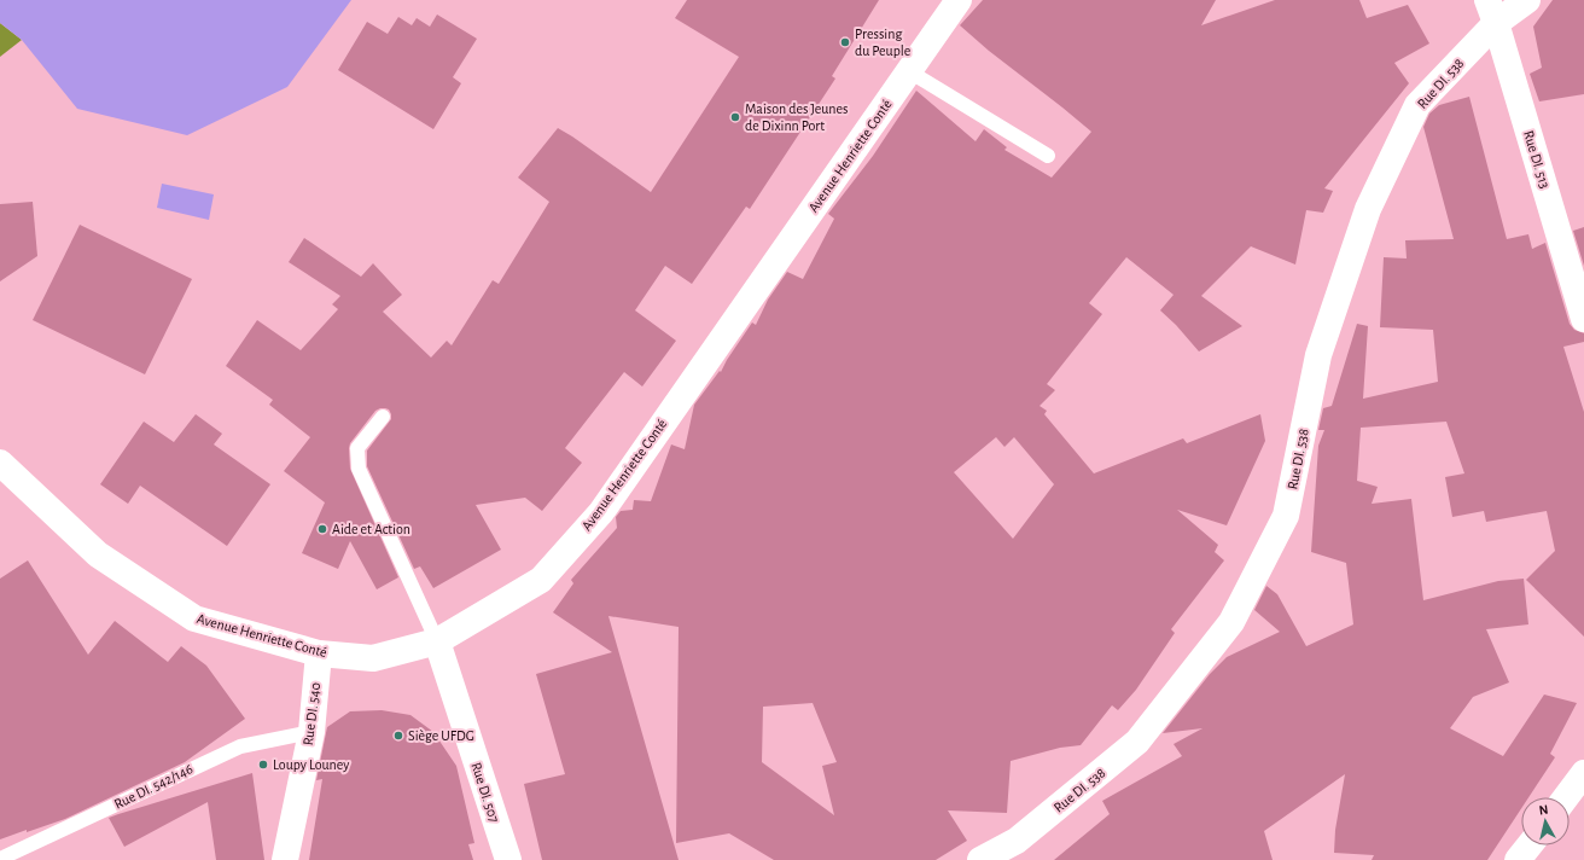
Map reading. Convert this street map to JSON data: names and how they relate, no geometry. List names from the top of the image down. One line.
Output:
{"streets":{"street":["Rue DI. 538","Avenue Henriette Conté","Rue DI. 513","Rue DI. 540","Rue DI. 507"],"lane":["Rue DI. 542/146"]},"crossings":[["Rue DI. 538","Rue DI. 513"],["Avenue Henriette Conté","Rue DI. 540"],["Avenue Henriette Conté","Rue DI. 507"],["Rue DI. 540","Rue DI. 542/146"]],"places":["Pressing du Peuple","Maison des Jeunes de Dixinn Port","Aide et Action","Siège UFDG","Loupy Louney"],"north":"top"}
